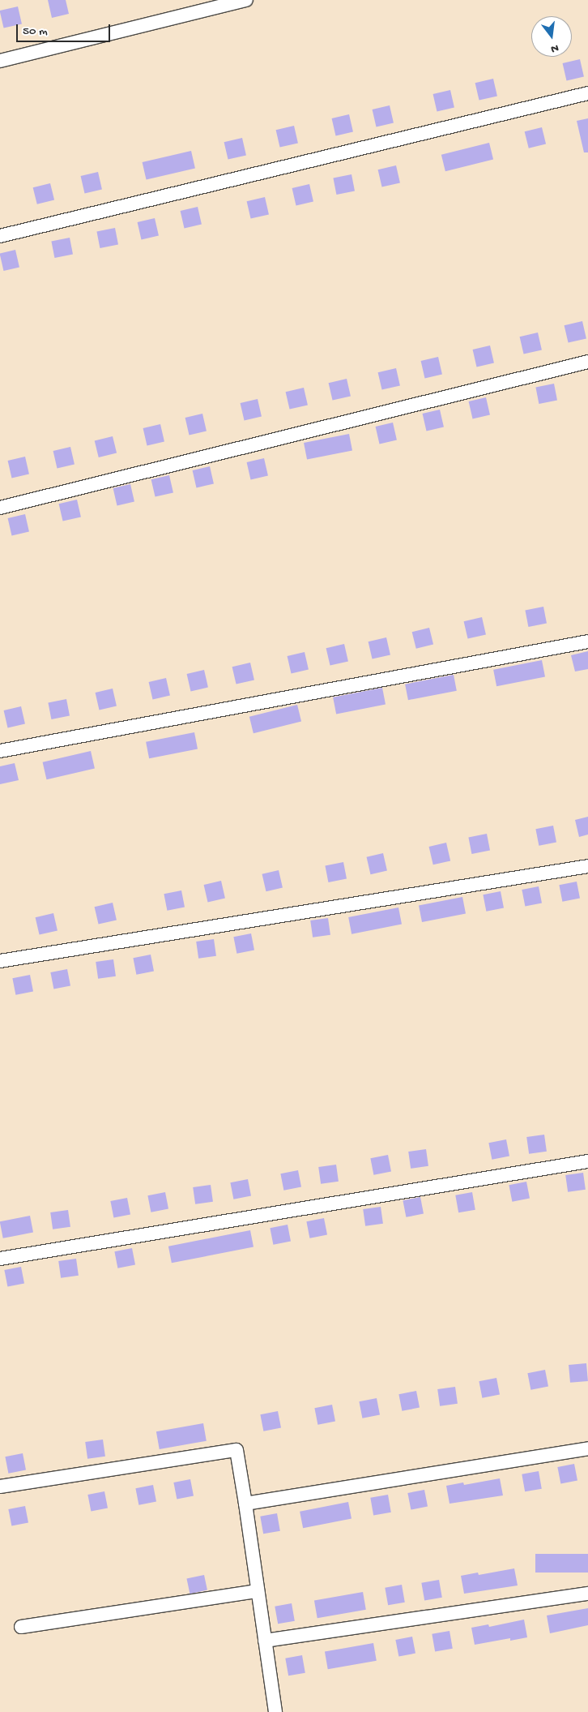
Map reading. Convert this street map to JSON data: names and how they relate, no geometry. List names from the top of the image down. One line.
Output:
{"scale_bar":"50 m","north":"bottom"}
